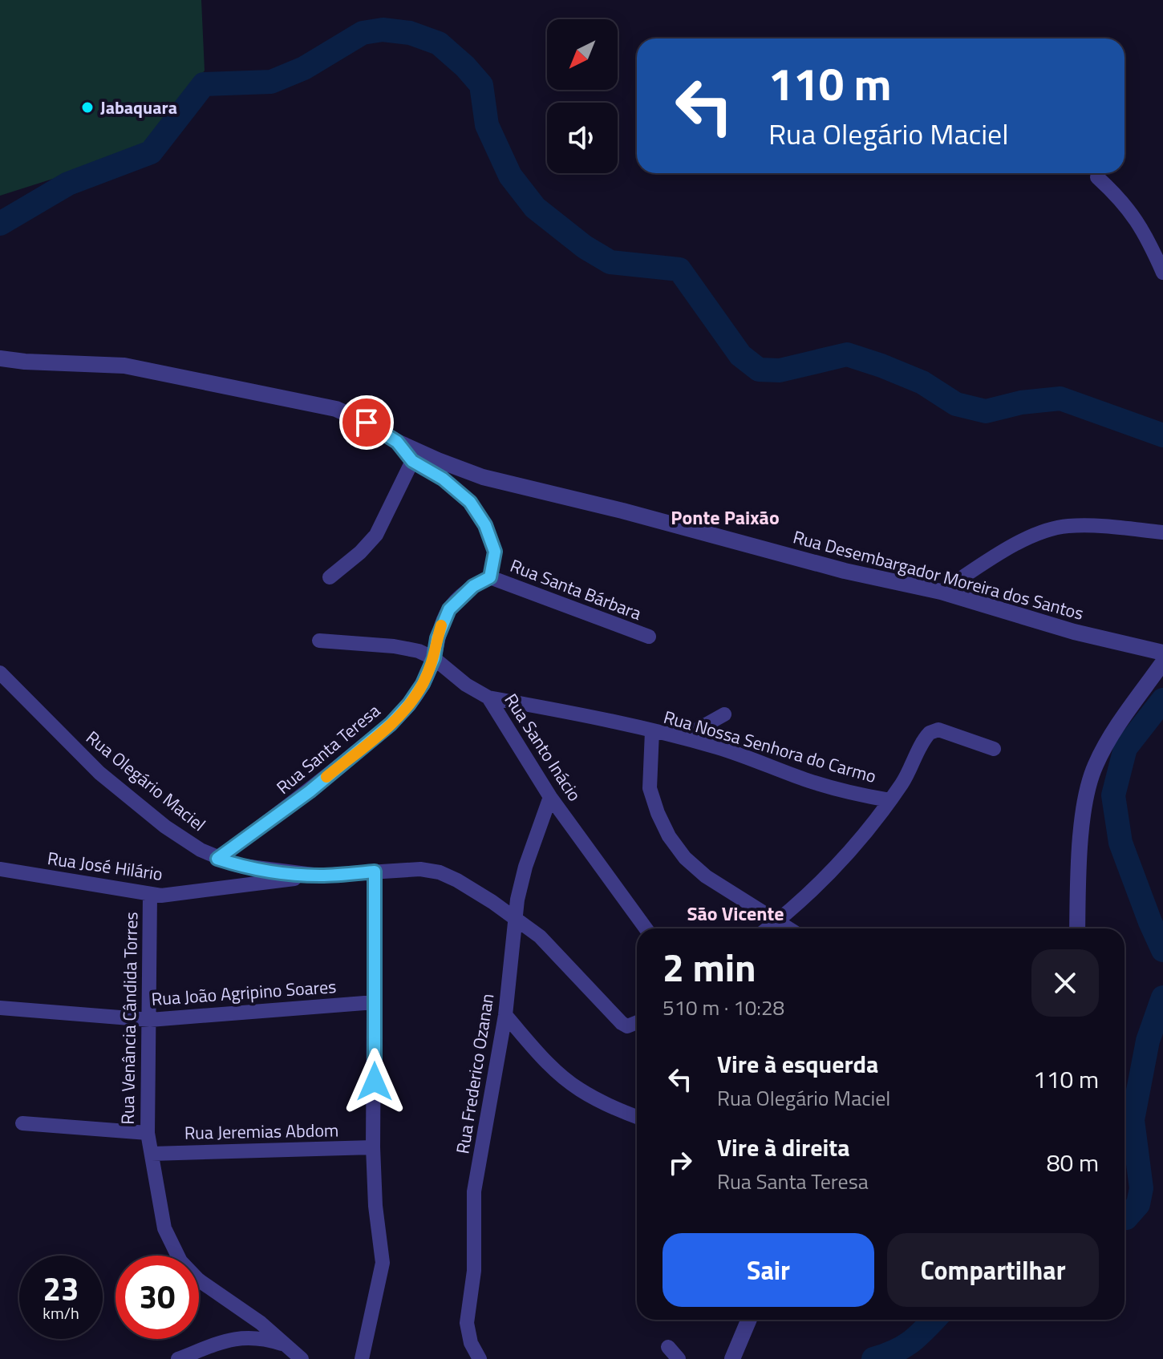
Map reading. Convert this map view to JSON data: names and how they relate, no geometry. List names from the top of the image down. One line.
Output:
{"streets":{"street":["Rua Desembargador Moreira dos Santos","Rua Santa Bárbara","Rua Nossa Senhora do Carmo","Rua Santo Inácio","Rua Santa Teresa","Rua Olegário Maciel","Rua José Hilário","Rua João Agripino Soares","Rua Venância Cândida Torres","Rua Frederico Ozanan","Rua Jeremias Abdom"]},"crossings":[["Rua Santa Bárbara","Rua Santa Teresa"],["Rua Nossa Senhora do Carmo","Rua Santo Inácio"],["Rua Santo Inácio","Rua Santa Teresa"],["Rua Santo Inácio","Rua Frederico Ozanan"],["Rua Santa Teresa","Rua Olegário Maciel"],["Rua Olegário Maciel","Rua José Hilário"],["Rua Olegário Maciel","Rua Frederico Ozanan"],["Rua José Hilário","Rua Venância Cândida Torres"],["Rua João Agripino Soares","Rua Venância Cândida Torres"]],"districts":["Ponte Paixão","São Vicente"],"places":["Jabaquara"],"north":"bottom left","page":{"turn":["110 m","Rua Olegário Maciel"],"heading":["2 min","510 m · 10:28"],"list":[{"name":"Vire à esquerda","note":"Rua Olegário Maciel","value":"110 m"},{"name":"Vire à direita","note":"Rua Santa Teresa","value":"80 m"}],"buttons":["Sair","Compartilhar"],"speed":"23 km/h","limit":"30"}}
